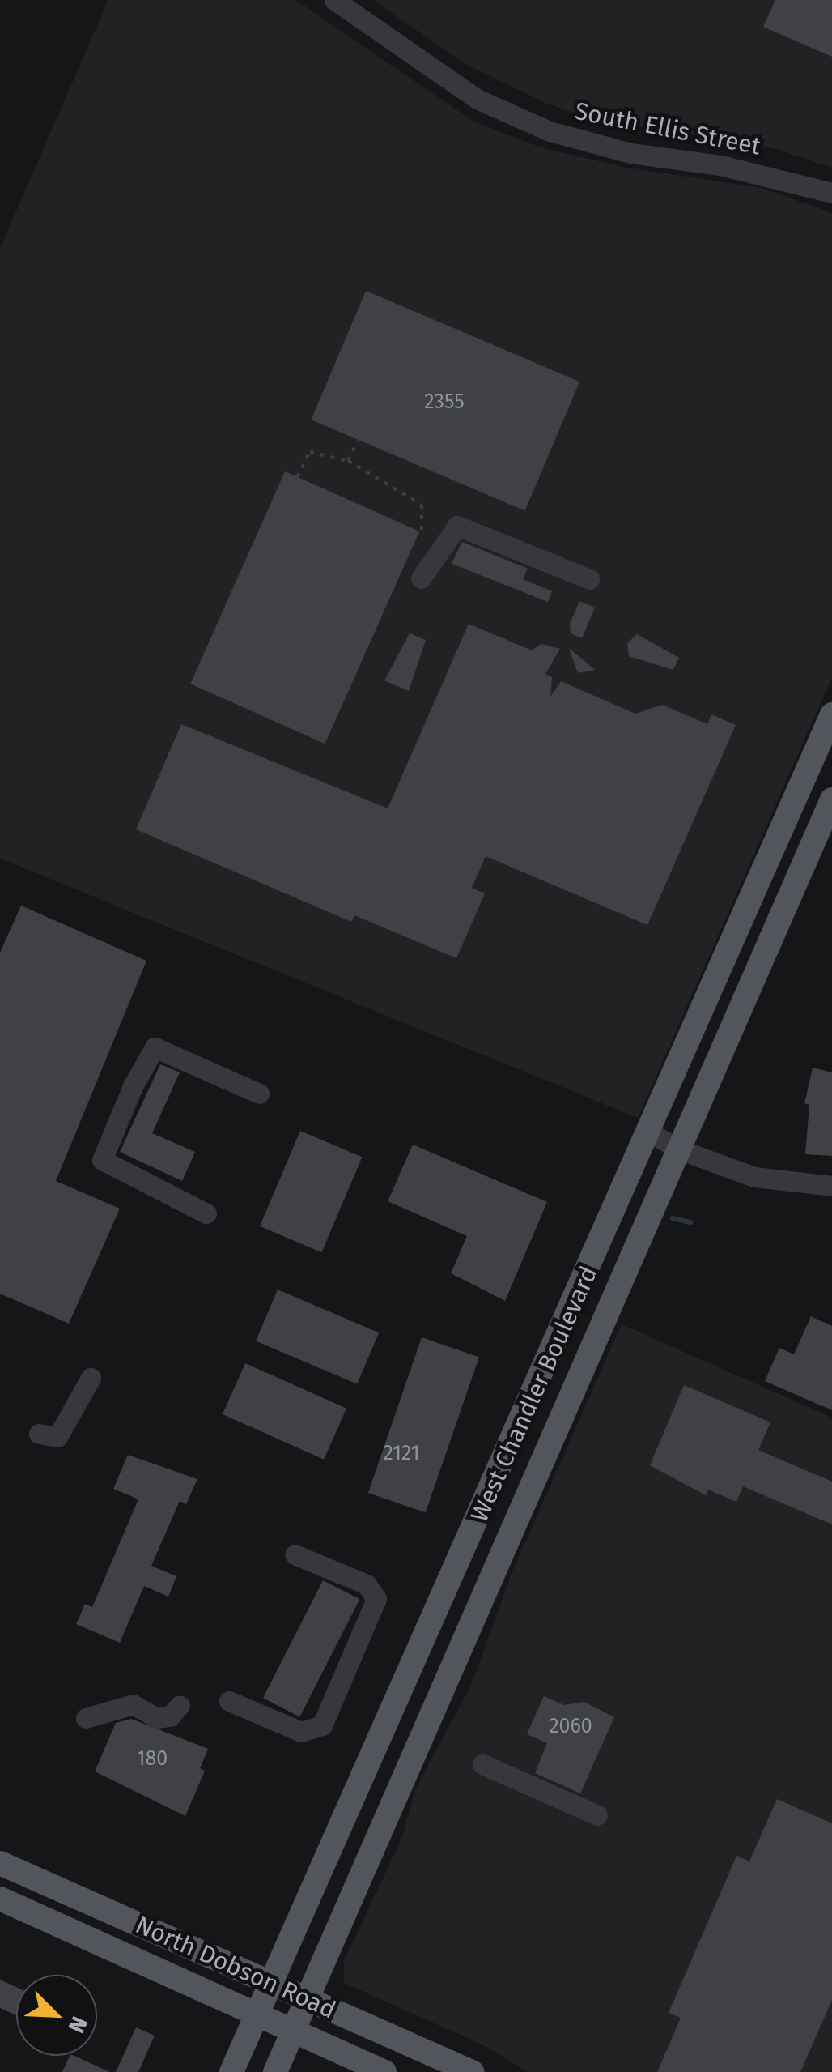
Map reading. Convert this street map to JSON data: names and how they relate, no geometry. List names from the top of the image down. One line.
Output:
{"streets":{"main road":["West Chandler Boulevard","North Dobson Road"],"street":["South Ellis Street"]},"crossings":[["West Chandler Boulevard","North Dobson Road"]],"house_numbers":["2355","2121","2060","180"],"north":"bottom right"}
